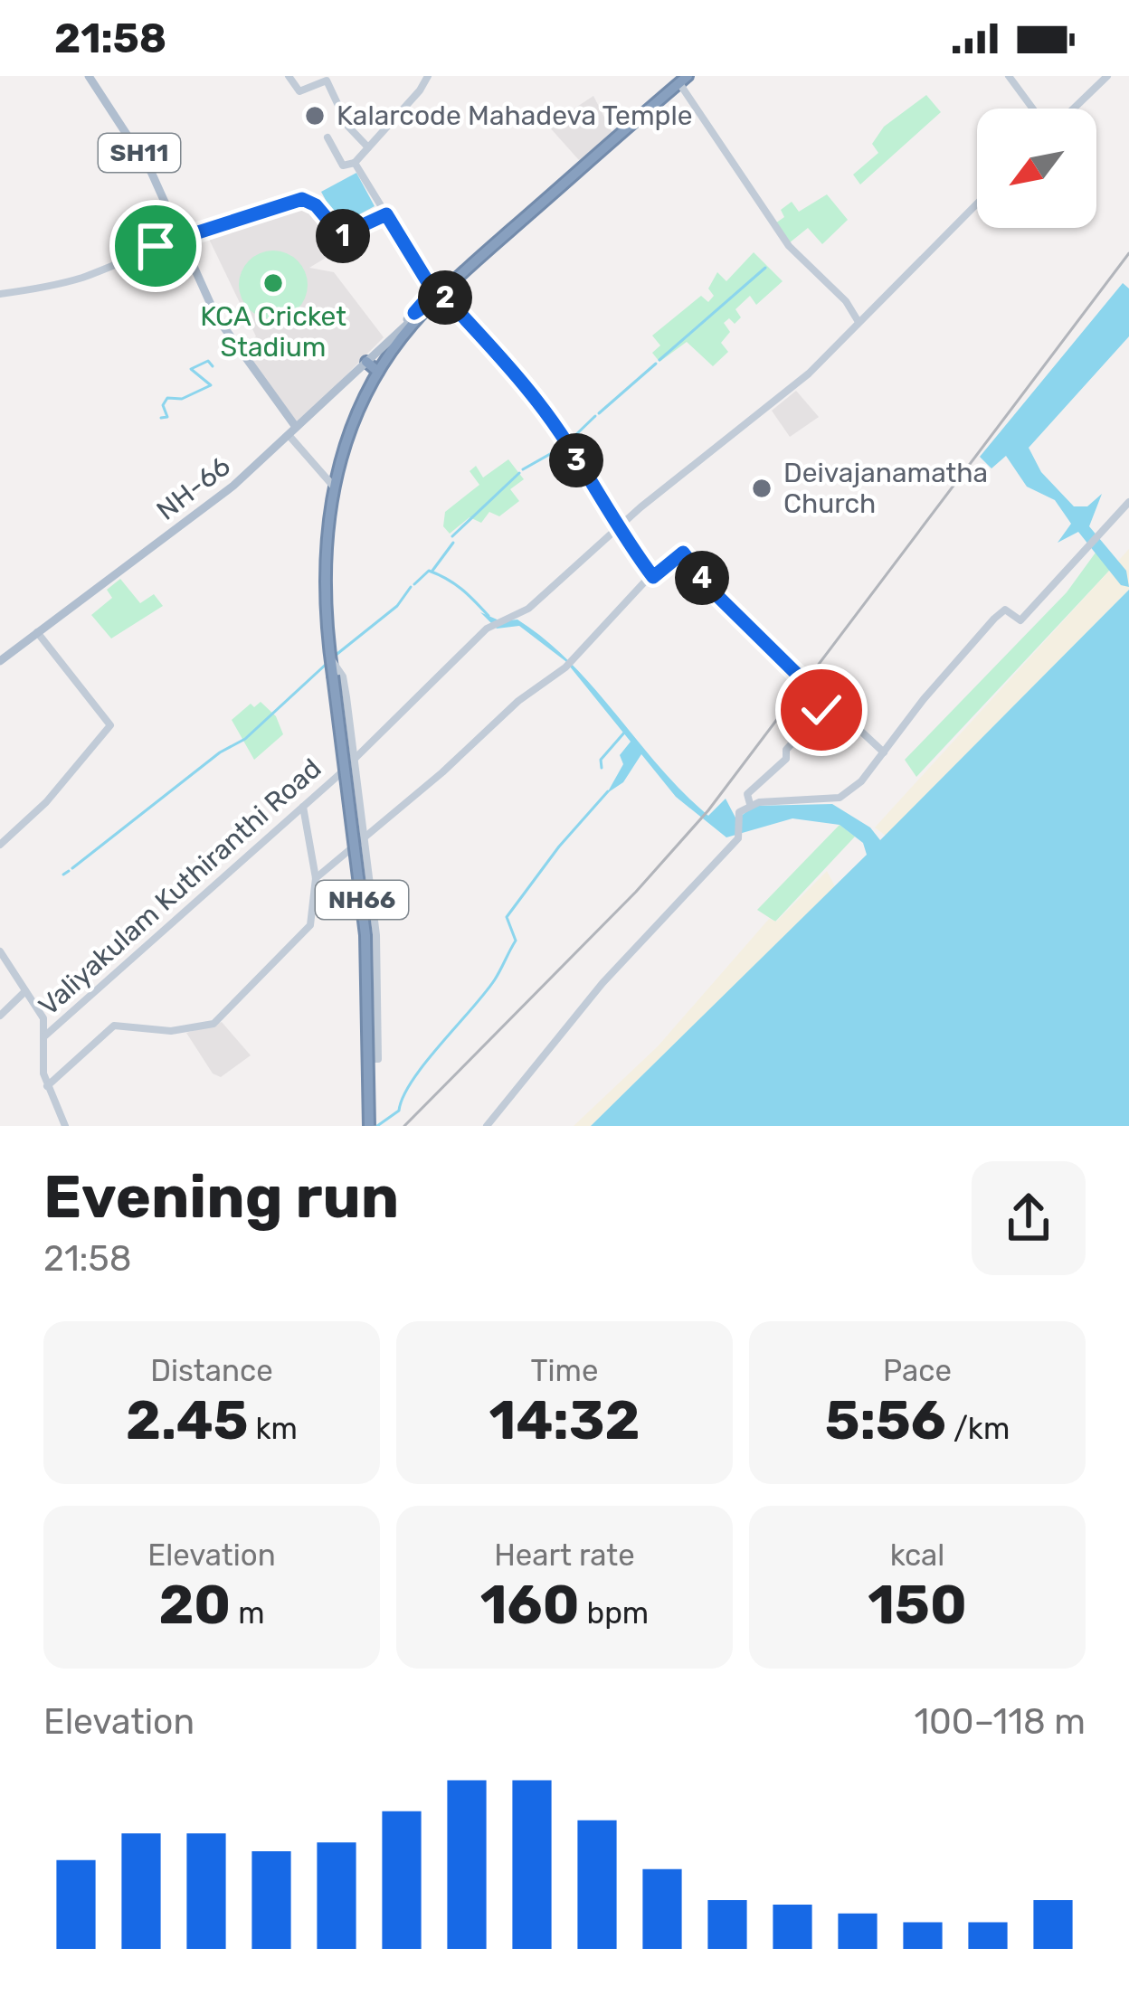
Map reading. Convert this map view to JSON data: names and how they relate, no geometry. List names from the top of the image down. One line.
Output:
{"streets":{"highway":["NH66"],"main road":["SH11","NH-66","Valiyakulam Kuthiranthi Road"]},"crossings":[["SH11","NH-66"]],"places":["Kalarcode Mahadeva Temple","KCA Cricket Stadium","Deivajanamatha Church"],"north":"bottom left","page":{"status":"21:58","pins":["1","2","3","4"],"heading":["Evening run","21:58"],"stats":[["Distance","2.45 km"],["Time","14:32"],["Pace","5:56 /km"],["Elevation","20 m"],["Heart rate","160 bpm"],["kcal","150"]],"chart":["Elevation","100–118 m"]}}
